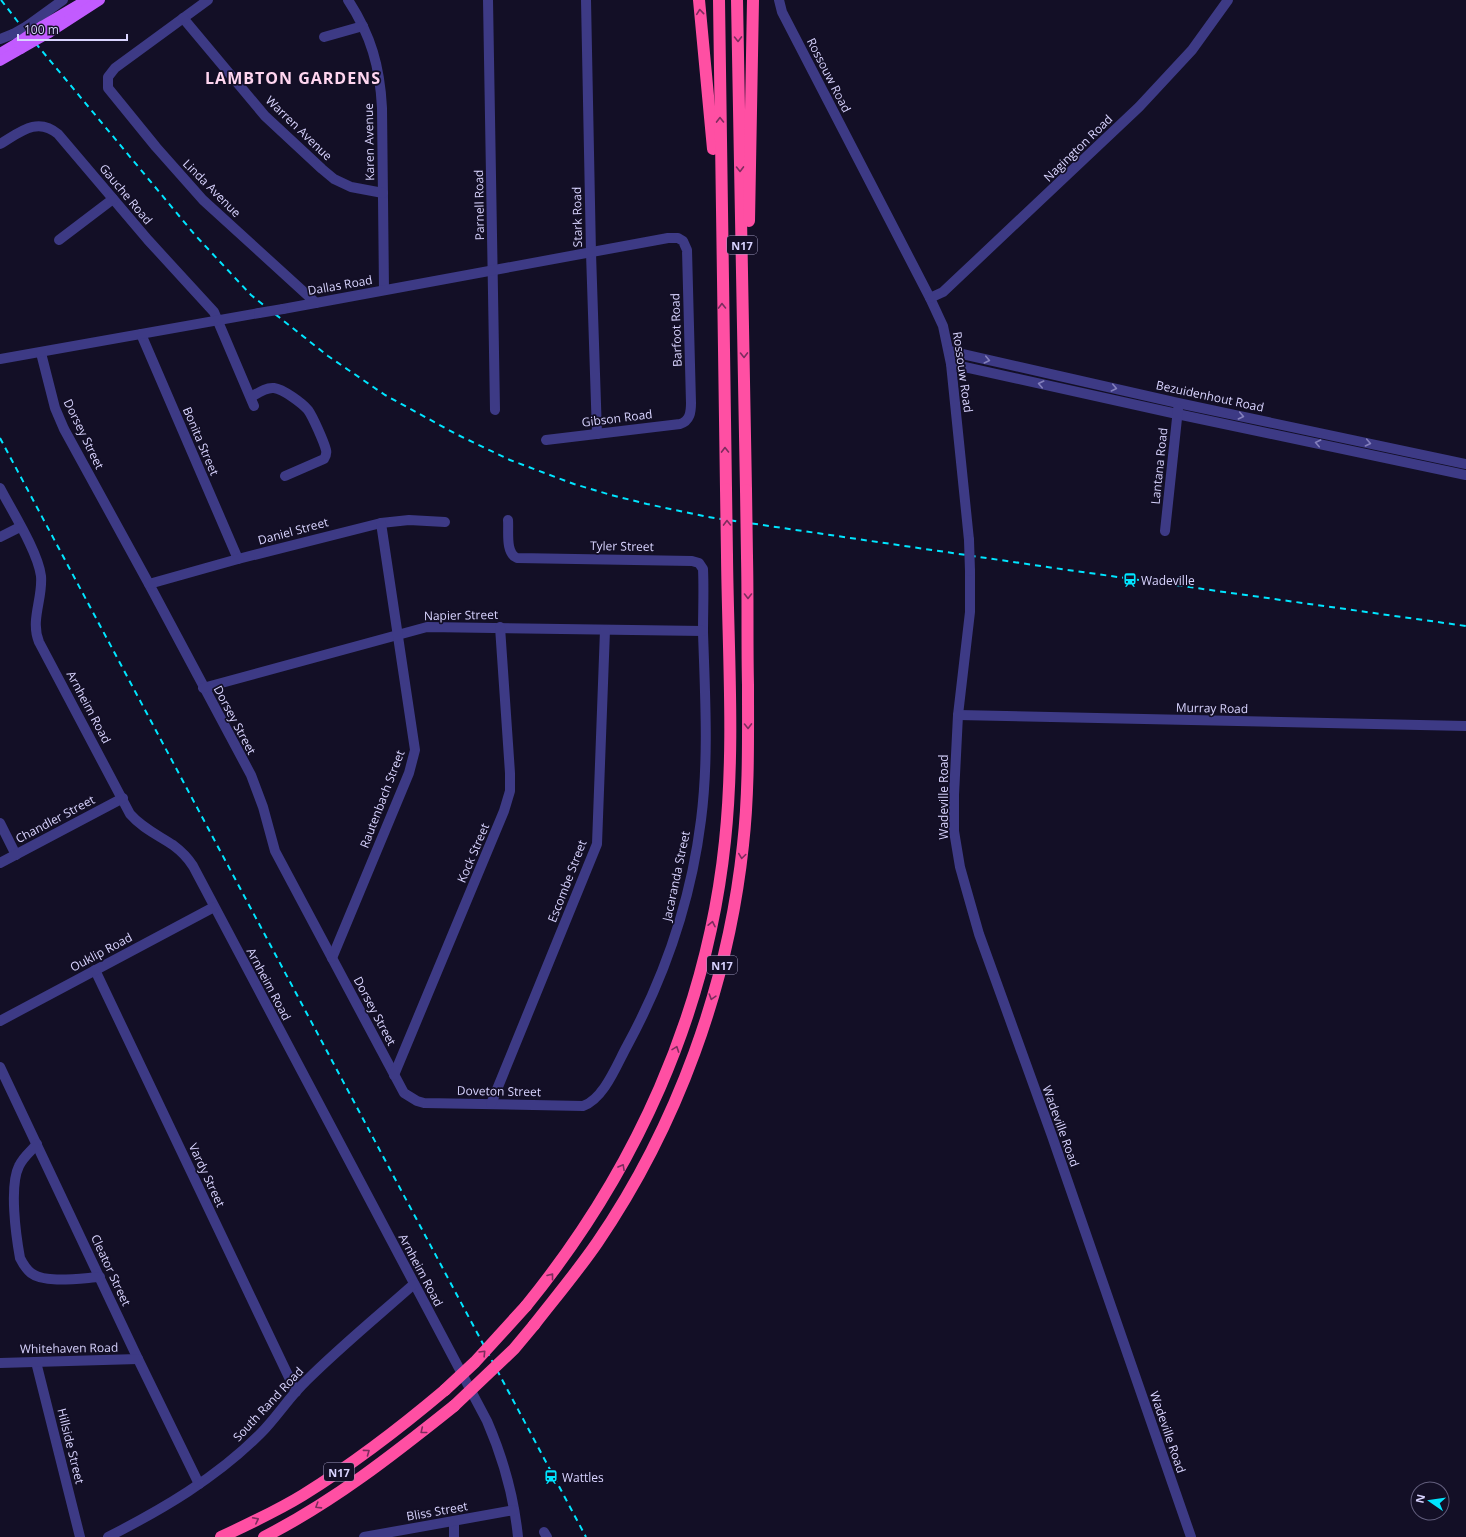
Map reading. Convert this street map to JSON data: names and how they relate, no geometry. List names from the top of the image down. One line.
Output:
{"streets":{"highway":["N17"],"street":["Rossouw Road","Warren Avenue","Karen Avenue","Nagington Road","Linda Avenue","Gauche Road","Parnell Road","Stark Road","Dallas Road","Barfoot Road","Bezuidenhout Road","Gibson Road","Dorsey Street","Bonita Street","Lantana Road","Daniel Street","Tyler Street","Napier Street","Arnheim Road","Murray Road","Wadeville Road","Rautenbach Street","Chandler Street","Kock Street","Jacaranda Street","Escombe Street","Ouklip Road","Doveton Street","Vardy Street","Cleator Street","Whitehaven Road","South Rand Road","Hillside Street","Bliss Street"]},"crossings":[["Rossouw Road","Nagington Road"],["Rossouw Road","Bezuidenhout Road"],["Rossouw Road","Murray Road"],["Rossouw Road","Wadeville Road"],["Warren Avenue","Karen Avenue"],["Warren Avenue","Linda Avenue"],["Karen Avenue","Dallas Road"],["Linda Avenue","Dallas Road"],["Gauche Road","Dallas Road"],["Parnell Road","Dallas Road"],["Stark Road","Dallas Road"],["Stark Road","Gibson Road"],["Dallas Road","Barfoot Road"],["Dallas Road","Dorsey Street"],["Dallas Road","Bonita Street"],["Barfoot Road","Gibson Road"],["Bezuidenhout Road","Lantana Road"],["Dorsey Street","Daniel Street"],["Dorsey Street","Napier Street"],["Dorsey Street","Rautenbach Street"],["Dorsey Street","Kock Street"],["Dorsey Street","Doveton Street"],["Bonita Street","Daniel Street"],["Daniel Street","Rautenbach Street"],["Tyler Street","Napier Street"],["Tyler Street","Jacaranda Street"],["Napier Street","Rautenbach Street"],["Napier Street","Kock Street"],["Napier Street","Jacaranda Street"],["Napier Street","Escombe Street"],["Arnheim Road","Chandler Street"],["Arnheim Road","Ouklip Road"],["Arnheim Road","South Rand Road"],["Arnheim Road","Bliss Street"],["Murray Road","Wadeville Road"],["Jacaranda Street","Doveton Street"],["Escombe Street","Doveton Street"],["Ouklip Road","Vardy Street"],["Vardy Street","South Rand Road"],["Cleator Street","Whitehaven Road"],["Cleator Street","South Rand Road"],["Whitehaven Road","Hillside Street"]],"districts":["LAMBTON GARDENS"],"places":{"station":["Wadeville","Wattles"]},"scale_bar":"100 m","north":"left"}
